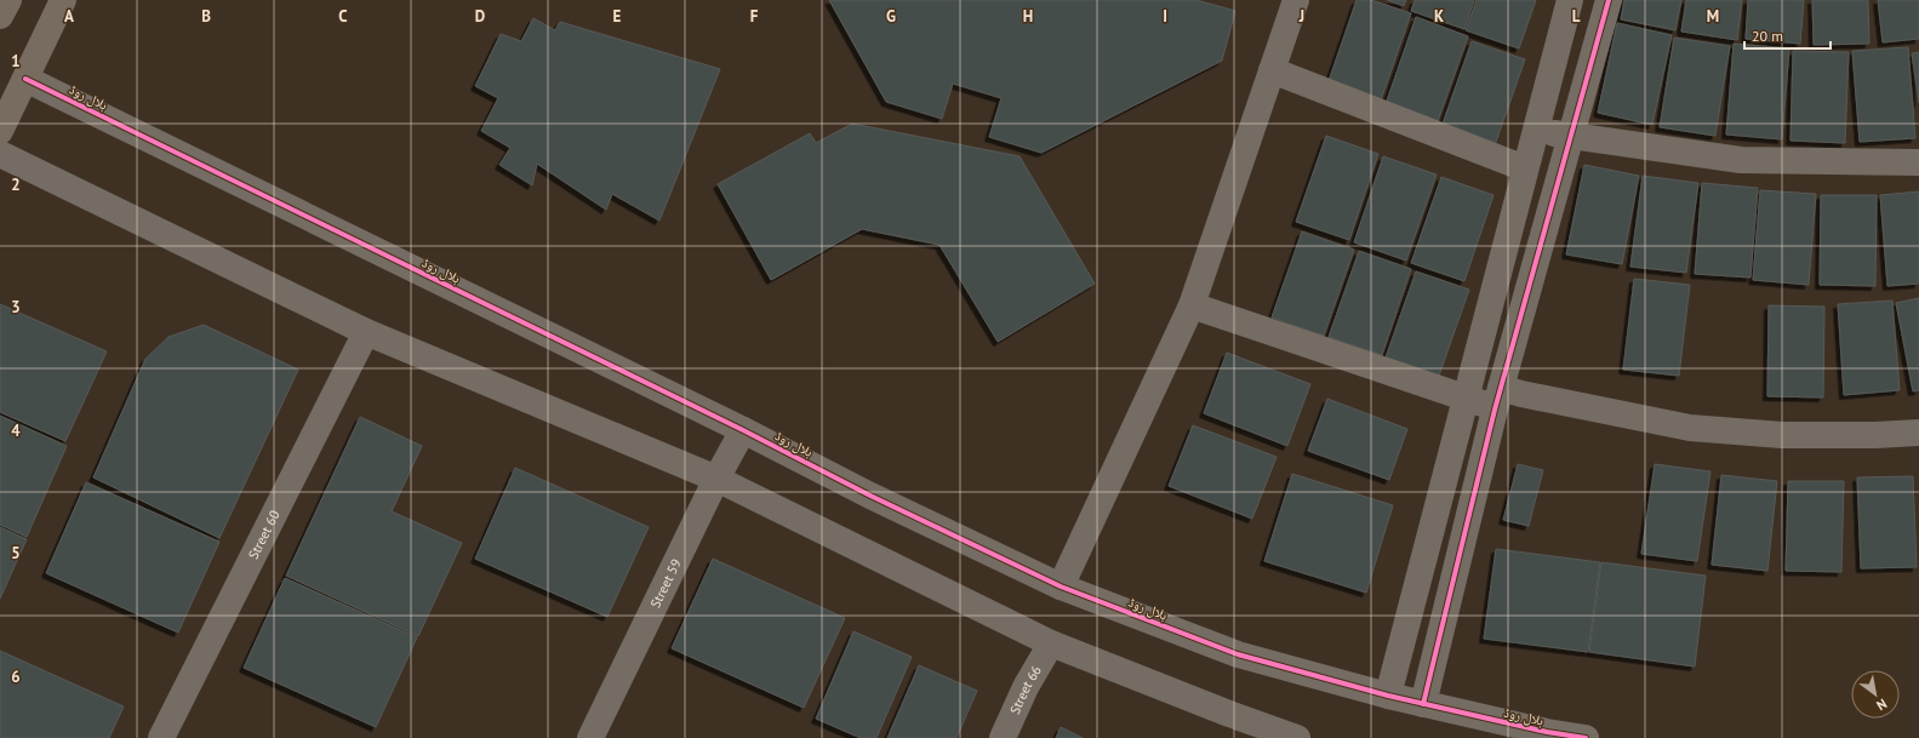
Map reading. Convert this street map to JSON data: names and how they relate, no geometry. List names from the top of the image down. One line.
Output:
{"streets":{"street":["ہلال روڈ","Street 60","Street 59","Street 66"]},"crossings":[["ہلال روڈ","Street 59"]],"scale_bar":"20 m","north":"bottom right","grid":{"columns":["A","B","C","D","E","F","G","H","I","J","K","L","M"],"rows":["1","2","3","4","5","6"]}}
